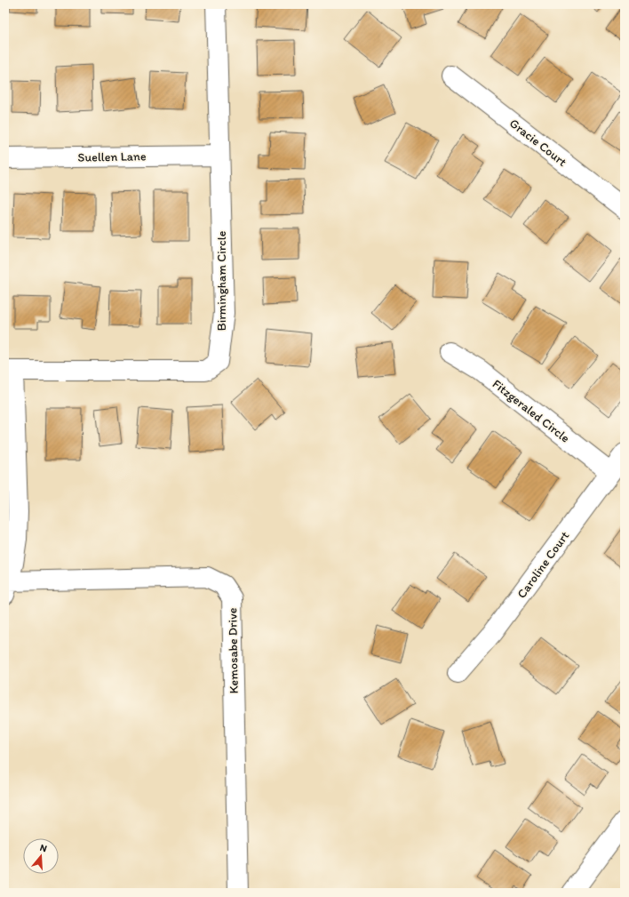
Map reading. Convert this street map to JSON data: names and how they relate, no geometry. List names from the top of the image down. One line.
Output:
{"streets":{"street":["Gracie Court","Suellen Lane","Birmingham Circle","Fitzgeraled Circle","Caroline Court","Kemosabe Drive"]},"crossings":[["Suellen Lane","Birmingham Circle"],["Fitzgeraled Circle","Caroline Court"]],"north":"top"}
